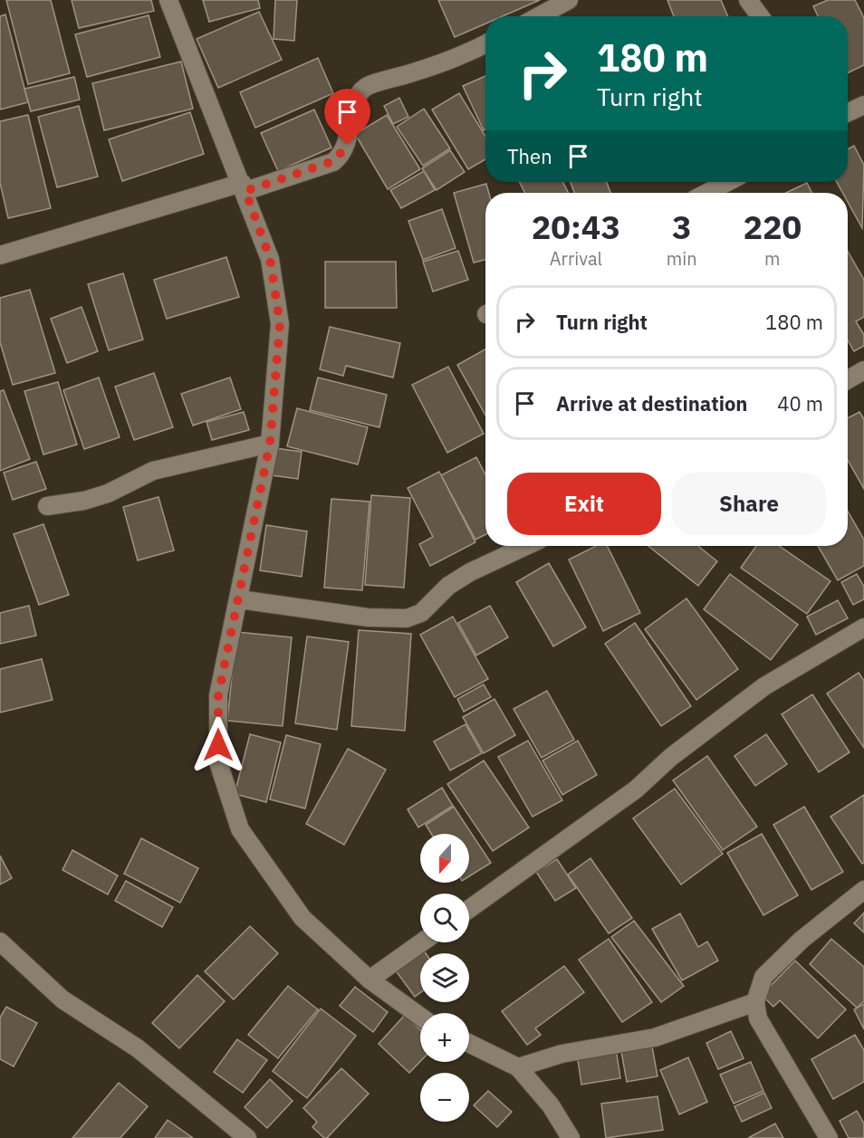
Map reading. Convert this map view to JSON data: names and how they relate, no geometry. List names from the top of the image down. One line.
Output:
{"north":"bottom","page":{"turn":["180 m","Turn right"],"then":"Then","eta":["20:43","Arrival","3","min","220","m"],"list":[{"name":"Turn right","value":"180 m"},{"name":"Arrive at destination","value":"40 m"}],"buttons":["Exit","Share"],"map_buttons":["+","−"]}}
